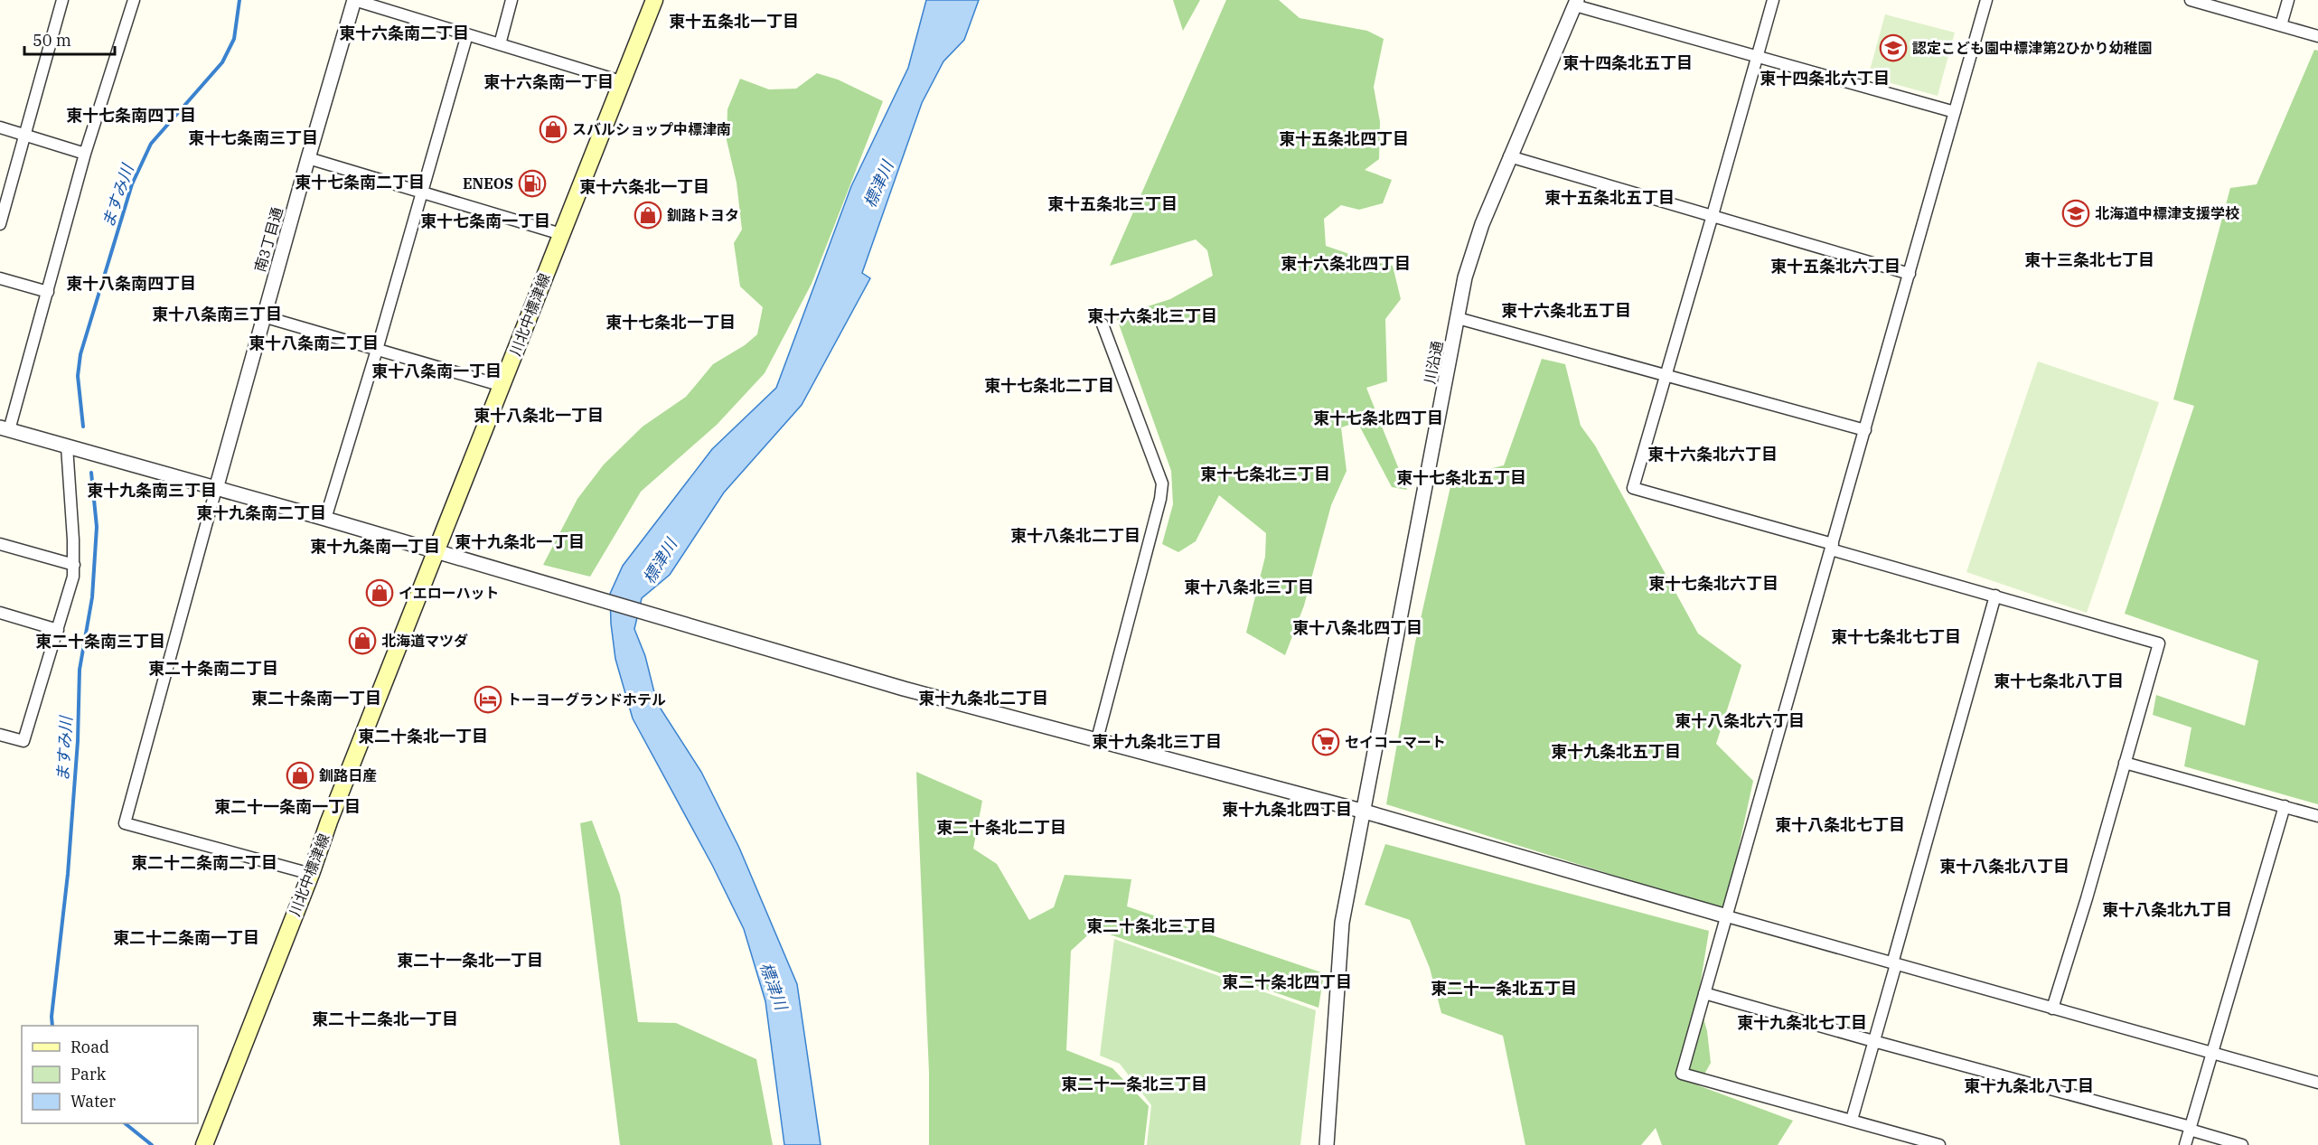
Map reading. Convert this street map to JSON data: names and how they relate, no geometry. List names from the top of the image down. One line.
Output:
{"streets":{"main road":["川北中標津線"],"street":["南3丁目通","川沿通"]},"districts":["東十五条北一丁目","東十六条南二丁目","東十四条北五丁目","東十四条北六丁目","東十六条南一丁目","東十七条南四丁目","東十七条南三丁目","東十五条北四丁目","東十七条南二丁目","東十六条北一丁目","東十五条北五丁目","東十五条北三丁目","東十七条南一丁目","東十三条北七丁目","東十六条北四丁目","東十五条北六丁目","東十八条南四丁目","東十六条北五丁目","東十八条南三丁目","東十六条北三丁目","東十七条北一丁目","東十八条南二丁目","東十八条南一丁目","東十七条北二丁目","東十八条北一丁目","東十七条北四丁目","東十六条北六丁目","東十七条北三丁目","東十七条北五丁目","東十九条南三丁目","東十九条南二丁目","東十八条北二丁目","東十九条北一丁目","東十九条南一丁目","東十七条北六丁目","東十八条北三丁目","東十八条北四丁目","東十七条北七丁目","東二十条南三丁目","東二十条南二丁目","東十七条北八丁目","東二十条南一丁目","東十九条北二丁目","東十八条北六丁目","東二十条北一丁目","東十九条北三丁目","東十九条北五丁目","東二十一条南一丁目","東十九条北四丁目","東十八条北七丁目","東二十条北二丁目","東二十二条南二丁目","東十八条北八丁目","東十八条北九丁目","東二十条北三丁目","東二十二条南一丁目","東二十一条北一丁目","東二十条北四丁目","東二十一条北五丁目","東二十二条北一丁目","東十九条北七丁目","東二十一条北三丁目","東十九条北八丁目"],"water":["標津川","ますみ川"],"places":{"school or university":["認定こども園中標津第2ひかり幼稚園","北海道中標津支援学校"],"shop":["スバルショップ中標津南","釧路トヨタ","イエローハット","北海道マツダ","釧路日産"],"fuel station":["ENEOS"],"hotel":["トーヨーグランドホテル"],"supermarket":["セイコーマート"]},"legend":["Road","Park","Water"],"scale_bar":"50 m"}
